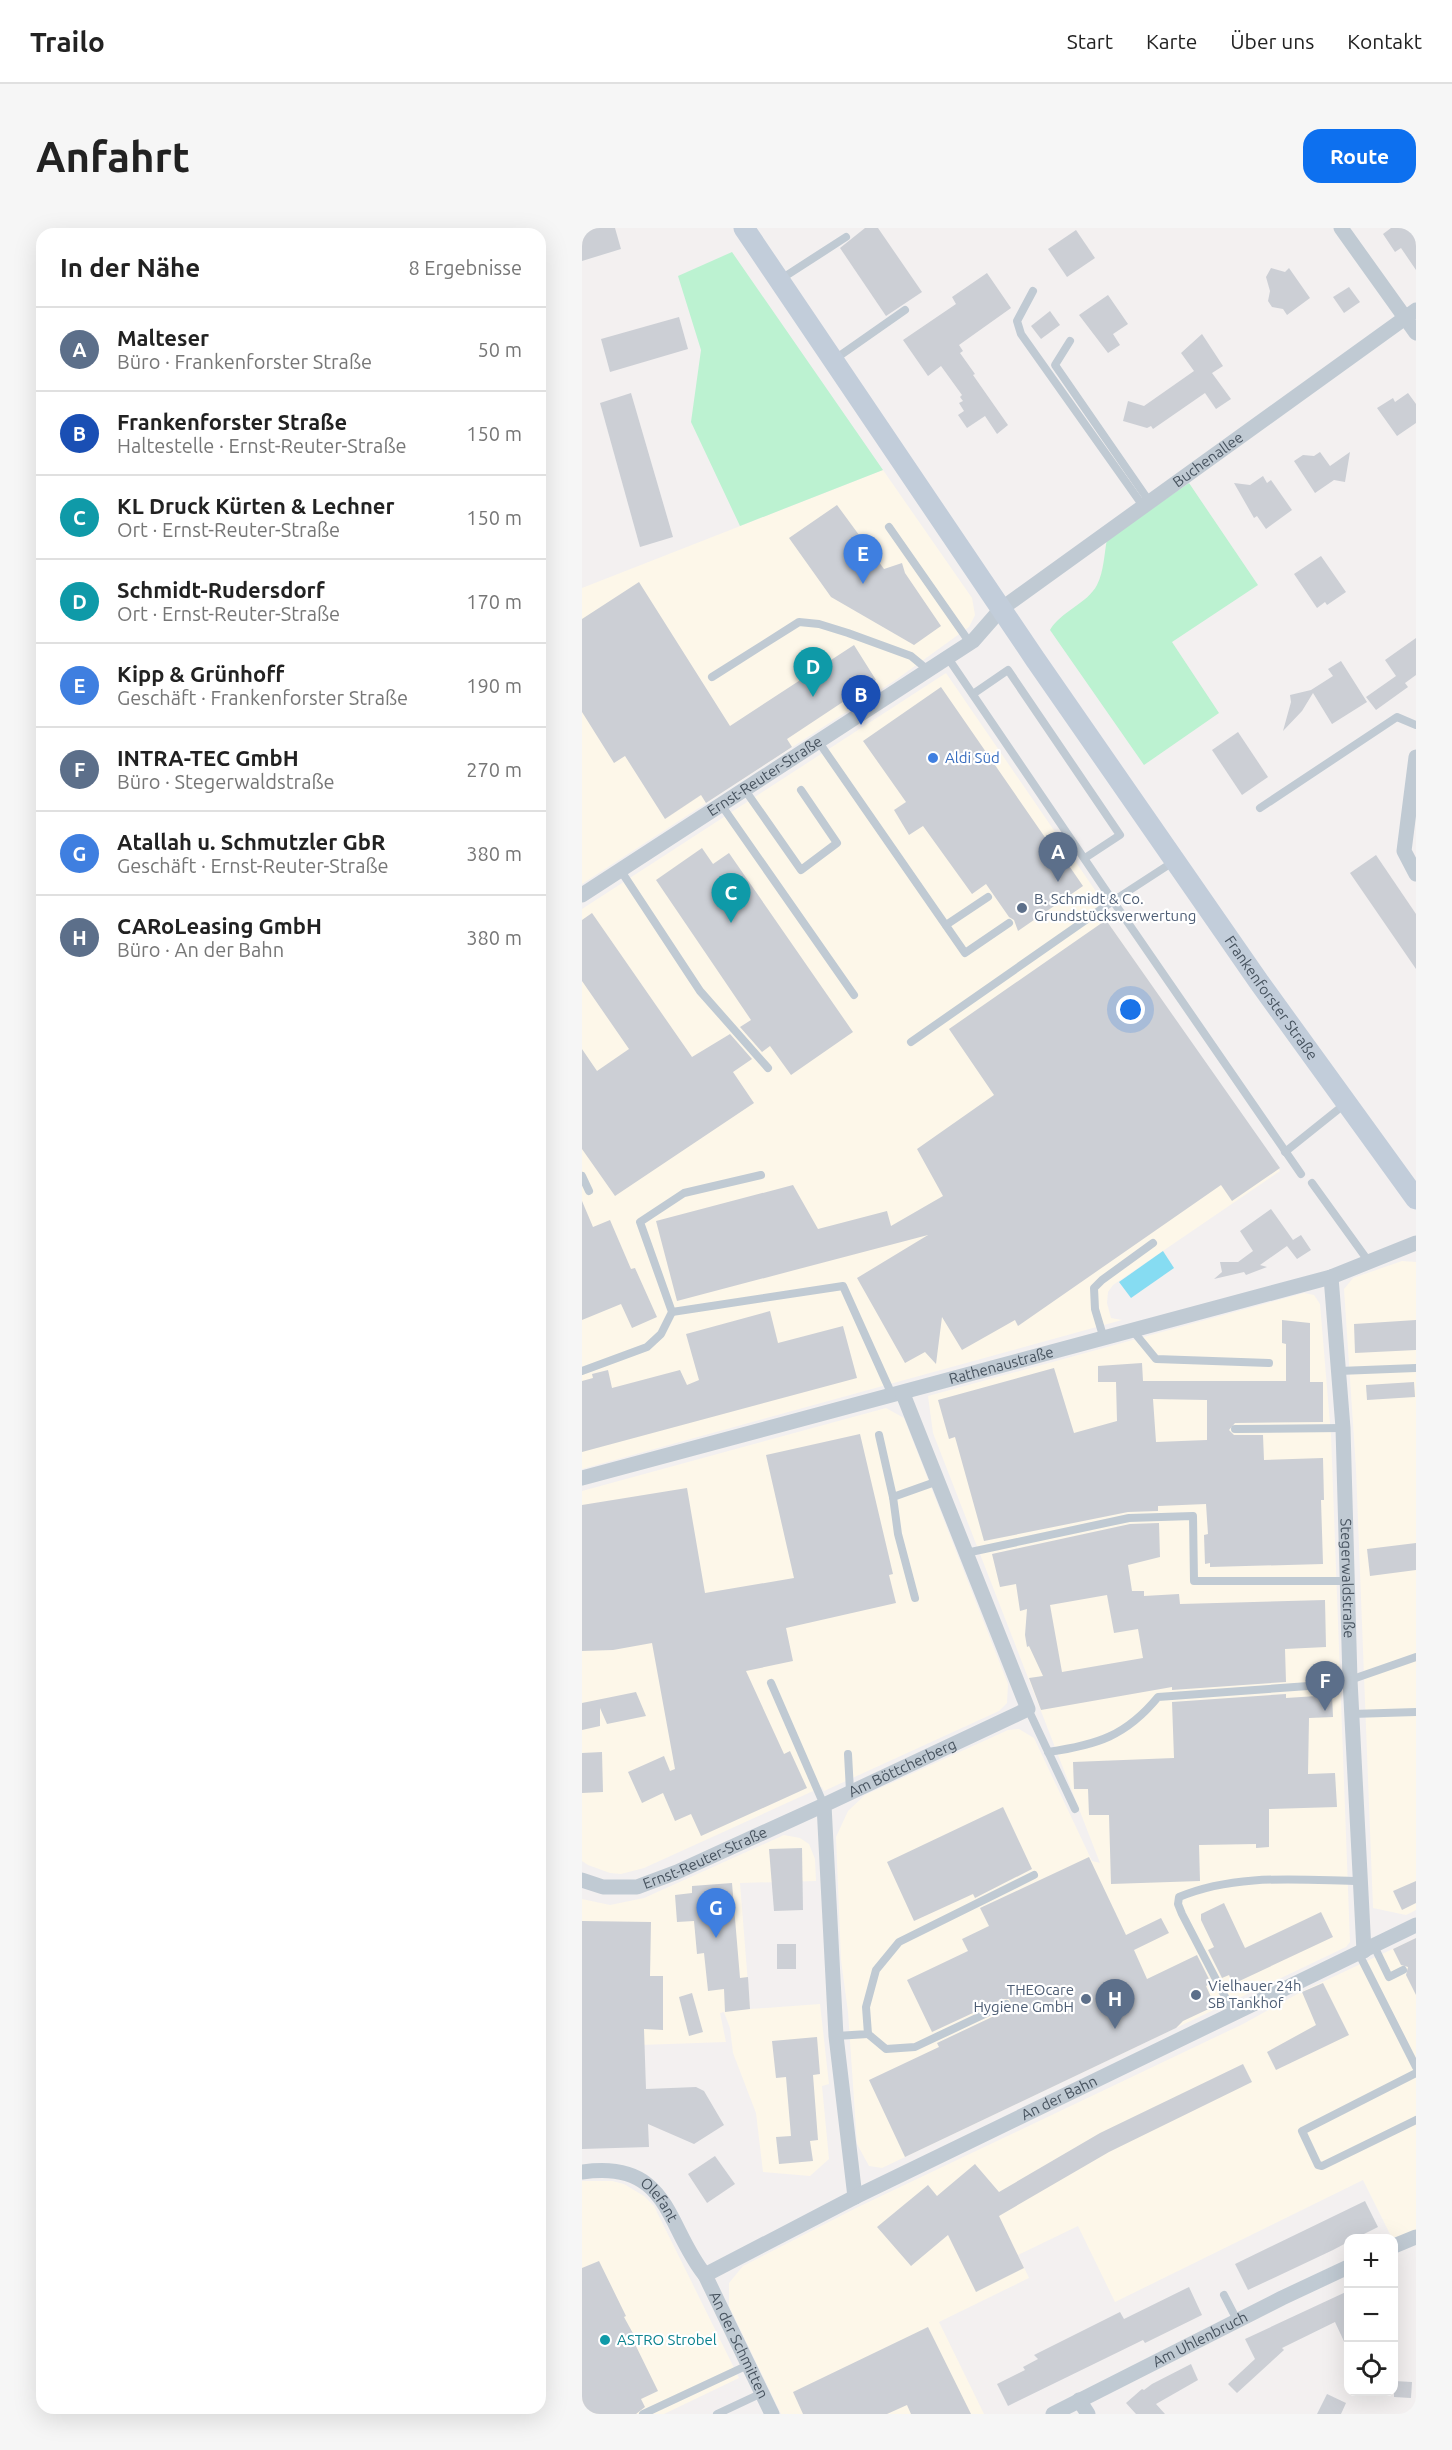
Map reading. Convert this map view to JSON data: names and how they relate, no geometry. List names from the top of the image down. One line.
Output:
{"streets":{"main road":["Frankenforster Straße"],"street":["Buchenallee","Ernst-Reuter-Straße","Rathenaustraße","Stegerwaldstraße","Am Böttcherberg","An der Bahn","Olefant","Am Uhlenbruch","An der Schmitten"]},"crossings":[["Buchenallee","Ernst-Reuter-Straße"],["Buchenallee","Frankenforster Straße"],["Ernst-Reuter-Straße","Frankenforster Straße"],["Ernst-Reuter-Straße","Am Böttcherberg"],["Rathenaustraße","Stegerwaldstraße"],["Stegerwaldstraße","An der Bahn"],["An der Bahn","Olefant"],["An der Bahn","An der Schmitten"],["Olefant","An der Schmitten"]],"places":["Aldi Süd","B. Schmidt & Co. Grundstücksverwertung","Vielhauer 24h SB Tankhof","THEOcare Hygiene GmbH","ASTRO Strobel"],"page":{"header":"Trailo","nav":["Start","Karte","Über uns","Kontakt"],"buttons":"Route","title":"Anfahrt","heading":["In der Nähe","8 Ergebnisse"],"list":[{"mark":"A","name":"Malteser","note":"Büro · Frankenforster Straße","value":"50 m"},{"mark":"B","name":"Frankenforster Straße","note":"Haltestelle · Ernst-Reuter-Straße","value":"150 m"},{"mark":"C","name":"KL Druck Kürten & Lechner","note":"Ort · Ernst-Reuter-Straße","value":"150 m"},{"mark":"D","name":"Schmidt-Rudersdorf","note":"Ort · Ernst-Reuter-Straße","value":"170 m"},{"mark":"E","name":"Kipp & Grünhoff","note":"Geschäft · Frankenforster Straße","value":"190 m"},{"mark":"F","name":"INTRA-TEC GmbH","note":"Büro · Stegerwaldstraße","value":"270 m"},{"mark":"G","name":"Atallah u. Schmutzler GbR","note":"Geschäft · Ernst-Reuter-Straße","value":"380 m"},{"mark":"H","name":"CARoLeasing GmbH","note":"Büro · An der Bahn","value":"380 m"}],"pins":["E","D","B","A","C","F","G","H"],"map_buttons":["+","−"]}}
